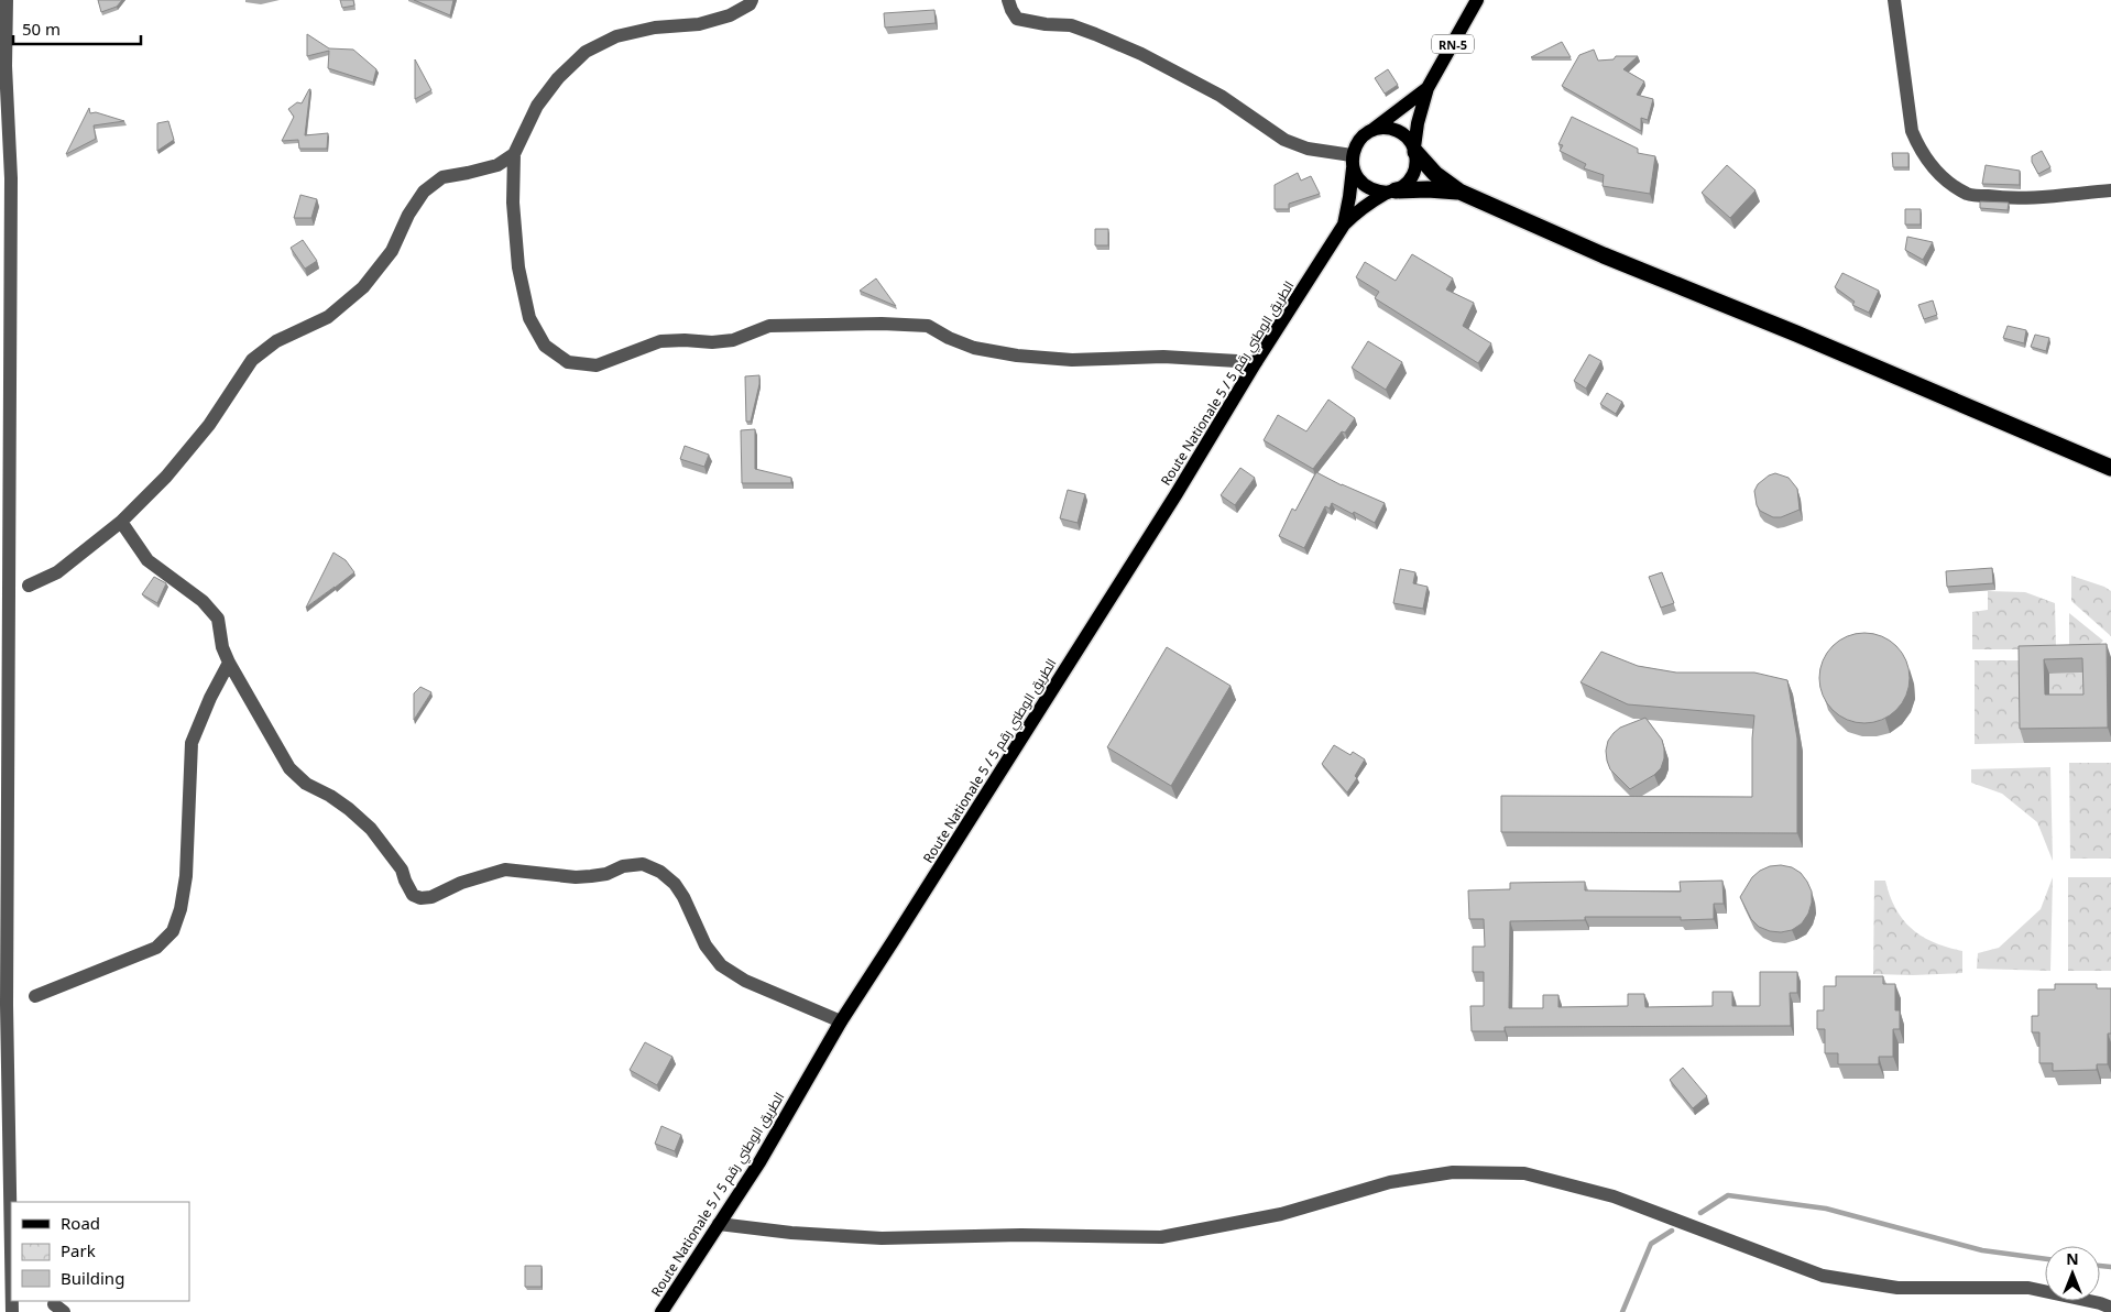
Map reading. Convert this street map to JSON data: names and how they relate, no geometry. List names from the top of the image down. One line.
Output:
{"streets":{"main road":["RN-5","Route Nationale 5 / الطريق الوطني رقم 5"]},"legend":["Road","Park","Building"],"scale_bar":"50 m","north":"top"}
